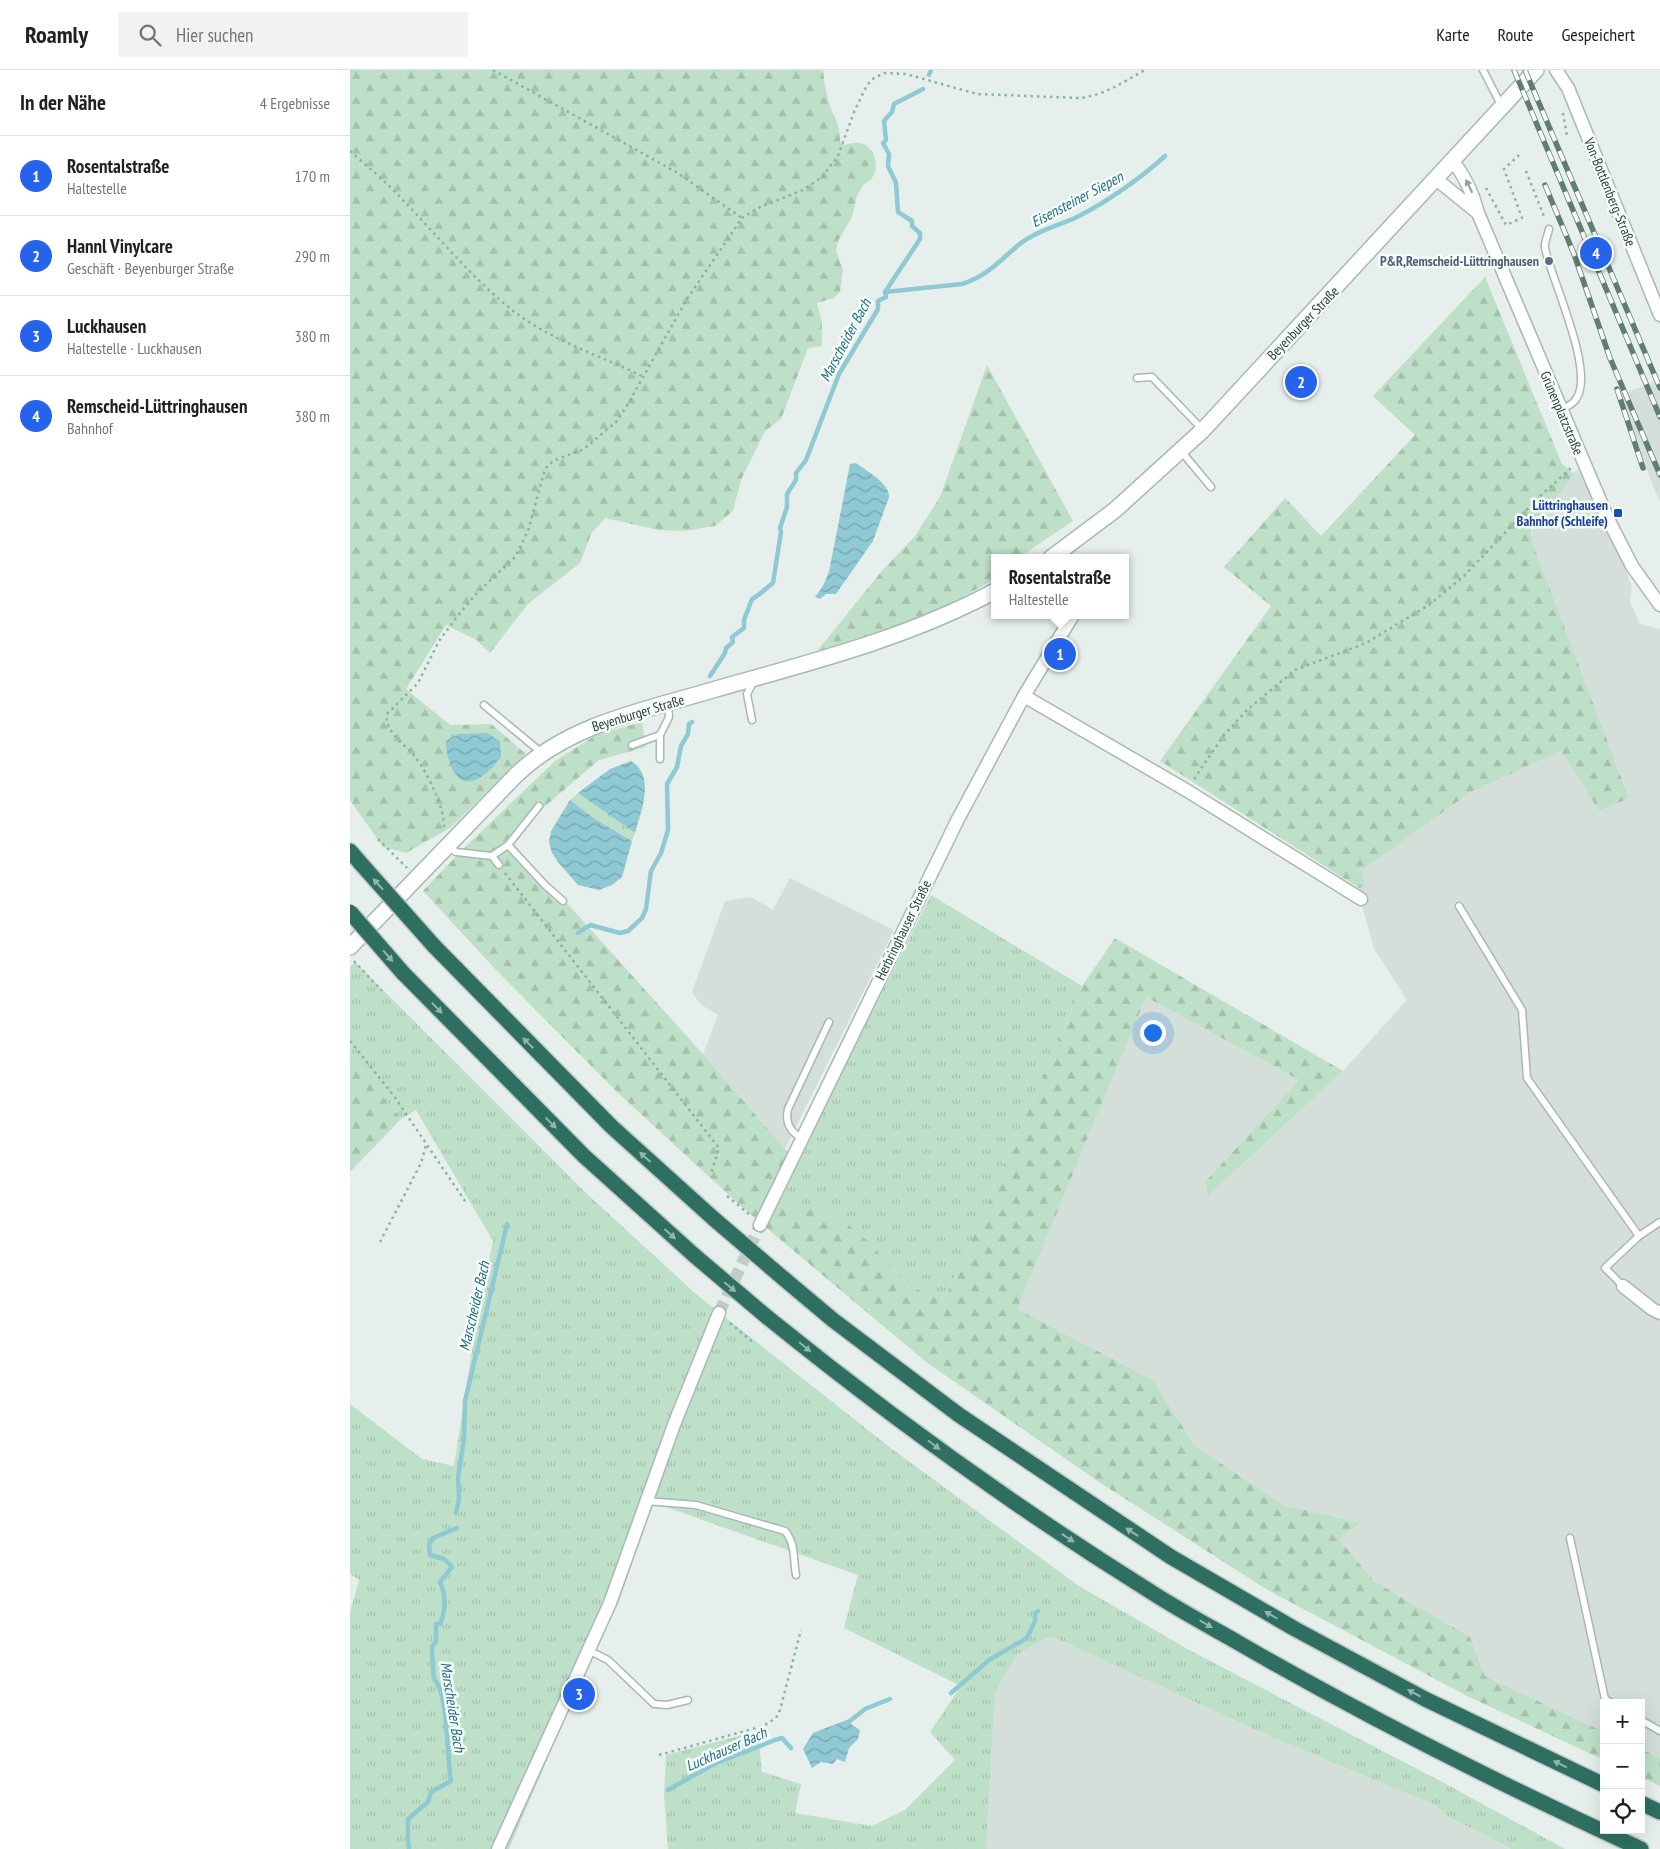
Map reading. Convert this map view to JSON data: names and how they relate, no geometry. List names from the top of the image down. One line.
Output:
{"streets":{"main road":["Beyenburger Straße"],"street":["Von-Bottlenberg-Straße","Grünenplatzstraße","Herbringhauser Straße"]},"crossings":[["Beyenburger Straße","Grünenplatzstraße"]],"water":["Eisensteiner Siepen","Marscheider Bach","Luckhauser Bach"],"places":{"other":["P&R,Remscheid-Lüttringhausen"],"transit":["Lüttringhausen Bahnhof (Schleife)"]},"page":{"header":"Roamly","search":"Hier suchen","nav":["Karte","Route","Gespeichert"],"heading":["In der Nähe","4 Ergebnisse"],"list":[{"mark":"1","name":"Rosentalstraße","note":"Haltestelle","value":"170 m"},{"mark":"2","name":"Hannl Vinylcare","note":"Geschäft · Beyenburger Straße","value":"290 m"},{"mark":"3","name":"Luckhausen","note":"Haltestelle · Luckhausen","value":"380 m"},{"mark":"4","name":"Remscheid-Lüttringhausen","note":"Bahnhof","value":"380 m"}],"pins":["4","2","1","3"],"popup":["Rosentalstraße","Haltestelle"],"map_buttons":["+","−"]}}
